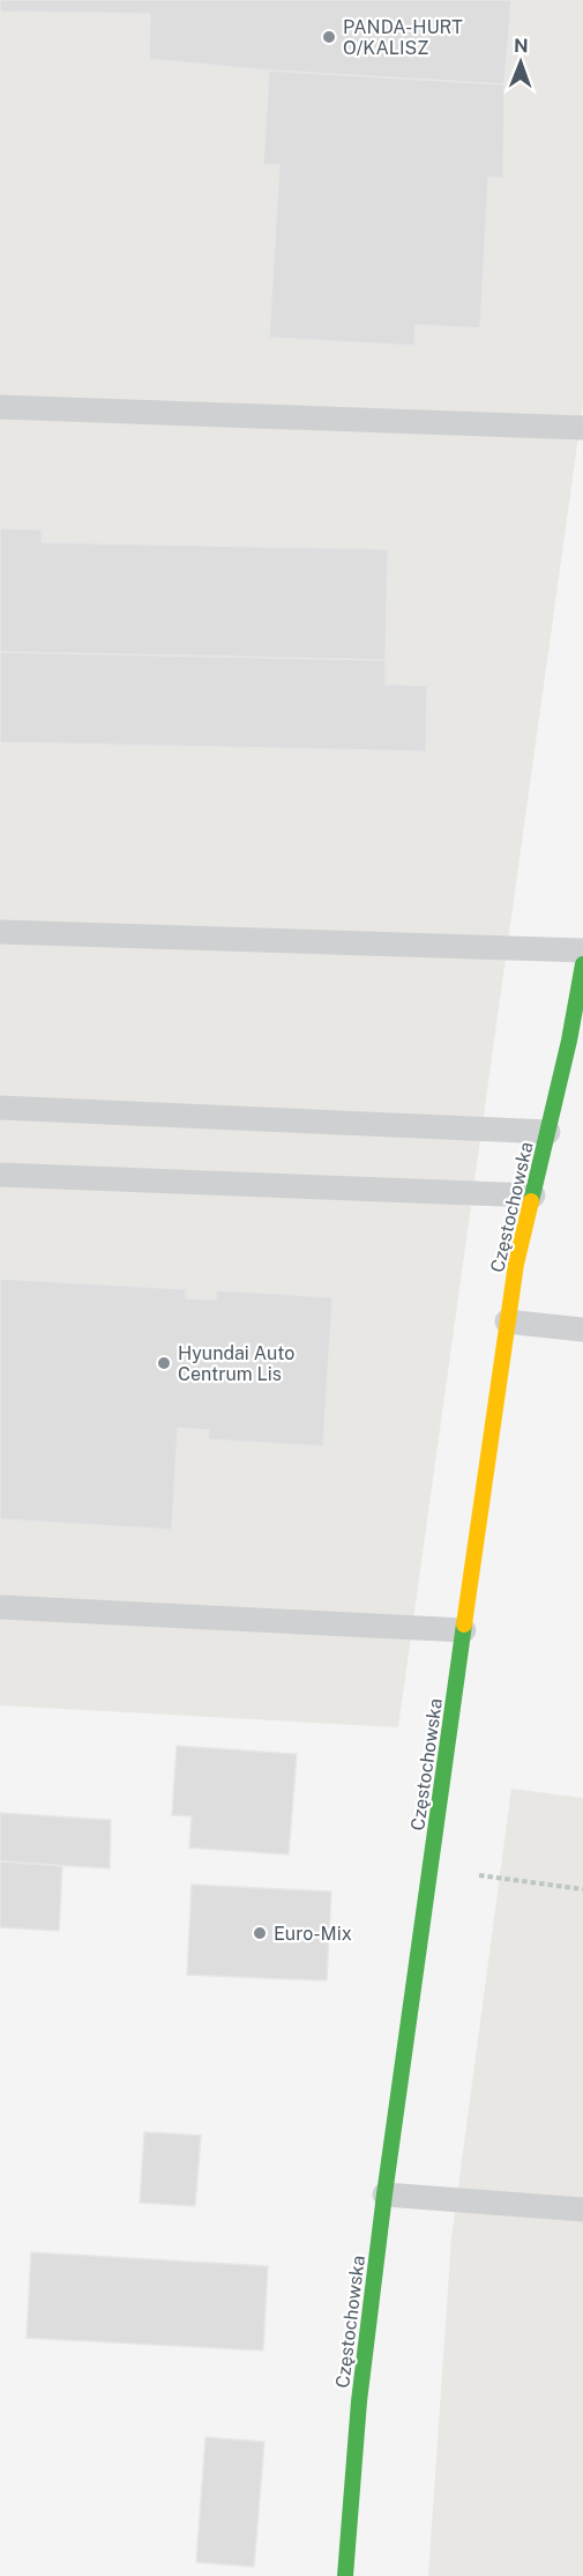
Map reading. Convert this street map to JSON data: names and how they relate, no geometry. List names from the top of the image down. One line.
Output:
{"streets":{"main road":["Częstochowska"]},"places":["PANDA-HURT O/KALISZ","Hyundai Auto Centrum Lis","Euro-Mix"],"north":"top"}
